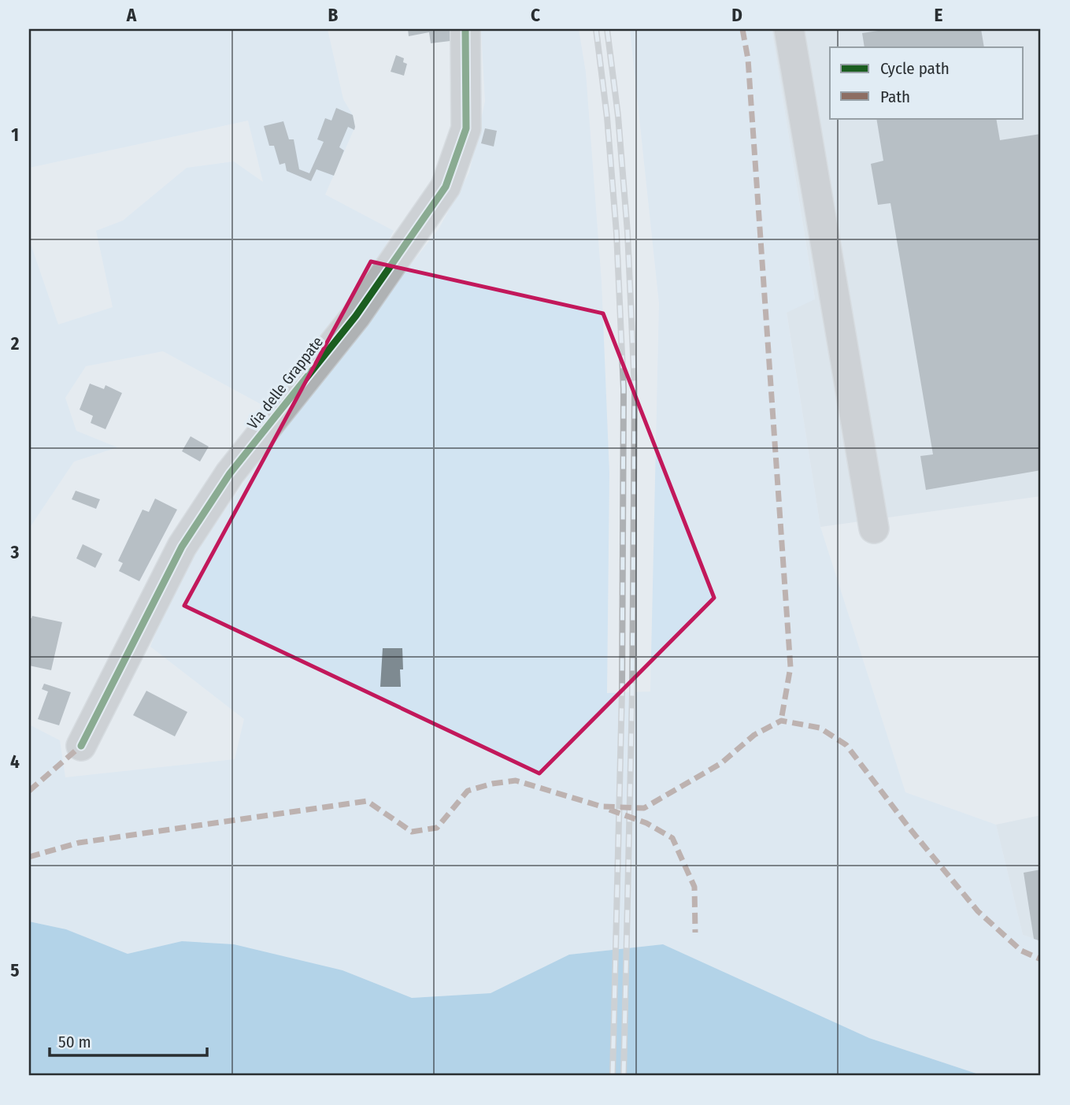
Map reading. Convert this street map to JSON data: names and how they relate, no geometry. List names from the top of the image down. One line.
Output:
{"streets":{"street":["Via delle Grappate"]},"legend":["Cycle path","Path"],"scale_bar":"50 m","grid":{"columns":["A","B","C","D","E"],"rows":["1","2","3","4","5"]}}
